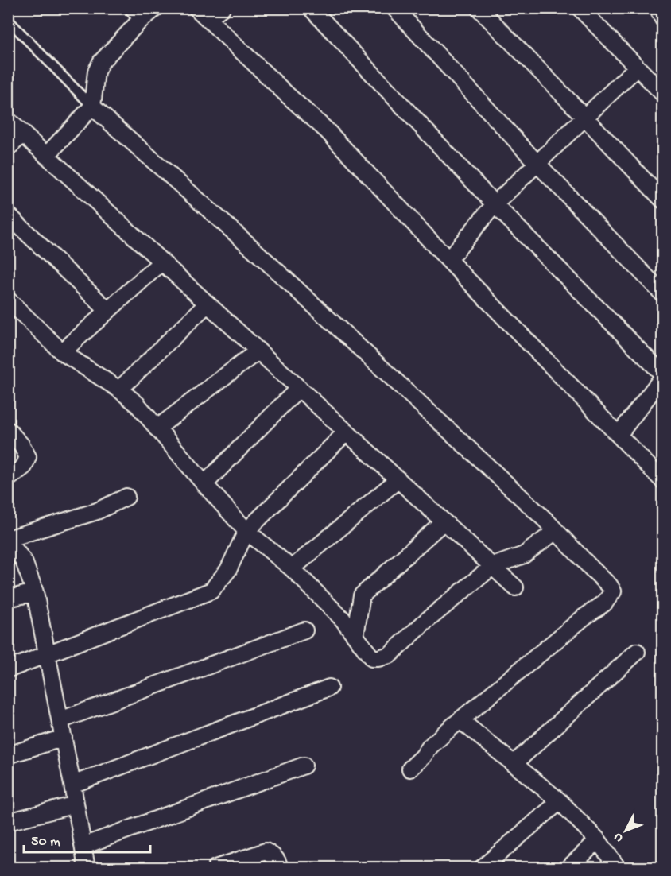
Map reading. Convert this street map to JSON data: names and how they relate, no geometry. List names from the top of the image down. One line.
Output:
{"scale_bar":"50 m","north":"bottom left"}
